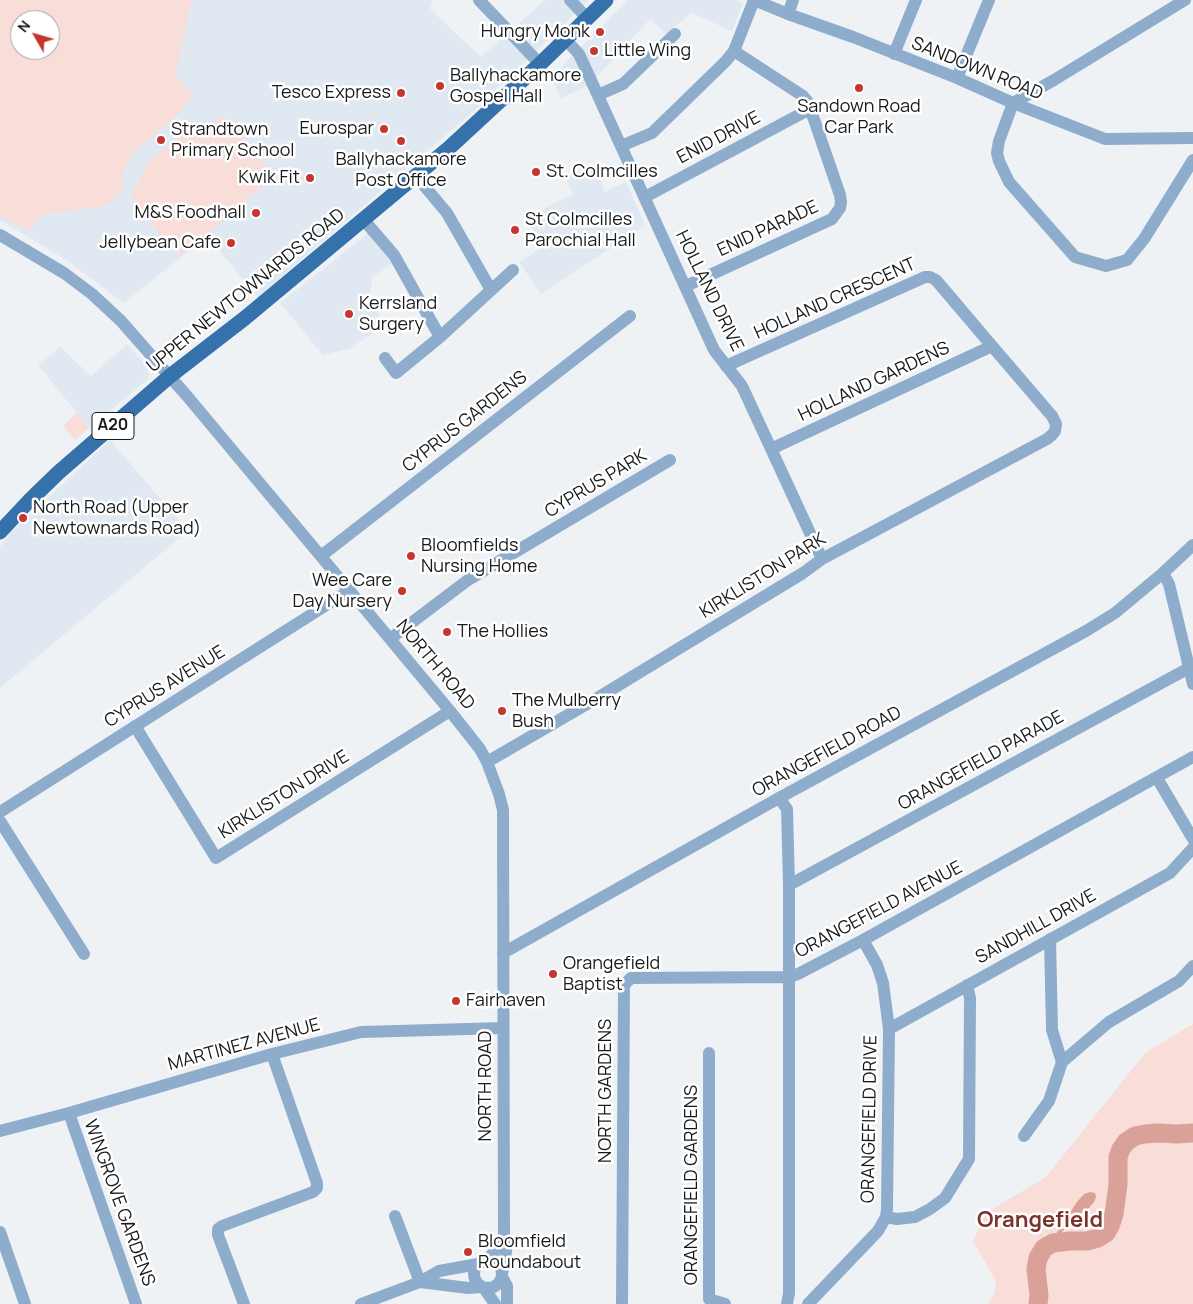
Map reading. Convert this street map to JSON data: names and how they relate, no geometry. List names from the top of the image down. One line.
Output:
{"streets":{"main road":["UPPER NEWTOWNARDS ROAD","A20"],"street":["SANDOWN ROAD","ENID DRIVE","ENID PARADE","HOLLAND DRIVE","HOLLAND CRESCENT","HOLLAND GARDENS","CYPRUS GARDENS","CYPRUS PARK","KIRKLISTON PARK","NORTH ROAD","CYPRUS AVENUE","ORANGEFIELD ROAD","ORANGEFIELD PARADE","KIRKLISTON DRIVE","ORANGEFIELD AVENUE","SANDHILL DRIVE","MARTINEZ AVENUE","NORTH GARDENS","ORANGEFIELD DRIVE","ORANGEFIELD GARDENS","WINGROVE GARDENS"]},"crossings":[["ENID DRIVE","ENID PARADE"],["ENID DRIVE","HOLLAND DRIVE"],["ENID PARADE","HOLLAND DRIVE"],["UPPER NEWTOWNARDS ROAD","HOLLAND DRIVE"],["UPPER NEWTOWNARDS ROAD","NORTH ROAD"],["HOLLAND DRIVE","HOLLAND CRESCENT"],["HOLLAND DRIVE","HOLLAND GARDENS"],["HOLLAND DRIVE","KIRKLISTON PARK"],["HOLLAND CRESCENT","HOLLAND GARDENS"],["HOLLAND CRESCENT","KIRKLISTON PARK"],["HOLLAND GARDENS","KIRKLISTON PARK"],["CYPRUS GARDENS","NORTH ROAD"],["CYPRUS PARK","NORTH ROAD"],["KIRKLISTON PARK","NORTH ROAD"],["NORTH ROAD","CYPRUS AVENUE"],["NORTH ROAD","ORANGEFIELD ROAD"],["NORTH ROAD","KIRKLISTON DRIVE"],["NORTH ROAD","MARTINEZ AVENUE"],["CYPRUS AVENUE","KIRKLISTON DRIVE"],["ORANGEFIELD AVENUE","NORTH GARDENS"],["ORANGEFIELD AVENUE","ORANGEFIELD DRIVE"],["SANDHILL DRIVE","ORANGEFIELD DRIVE"],["MARTINEZ AVENUE","WINGROVE GARDENS"]],"districts":["Orangefield"],"places":["Hungry Monk","Little Wing","Ballyhackamore Gospel Hall","Sandown Road Car Park","Tesco Express","Eurospar","Strandtown Primary School","Ballyhackamore Post Office","St. Colmcilles","Kwik Fit","M&S Foodhall","St Colmcilles Parochial Hall","Jellybean Cafe","Kerrsland Surgery","North Road (Upper Newtownards Road)","Bloomfields Nursing Home","Wee Care Day Nursery","The Hollies","The Mulberry Bush","Orangefield Baptist","Fairhaven","Bloomfield Roundabout"],"north":"top left"}
